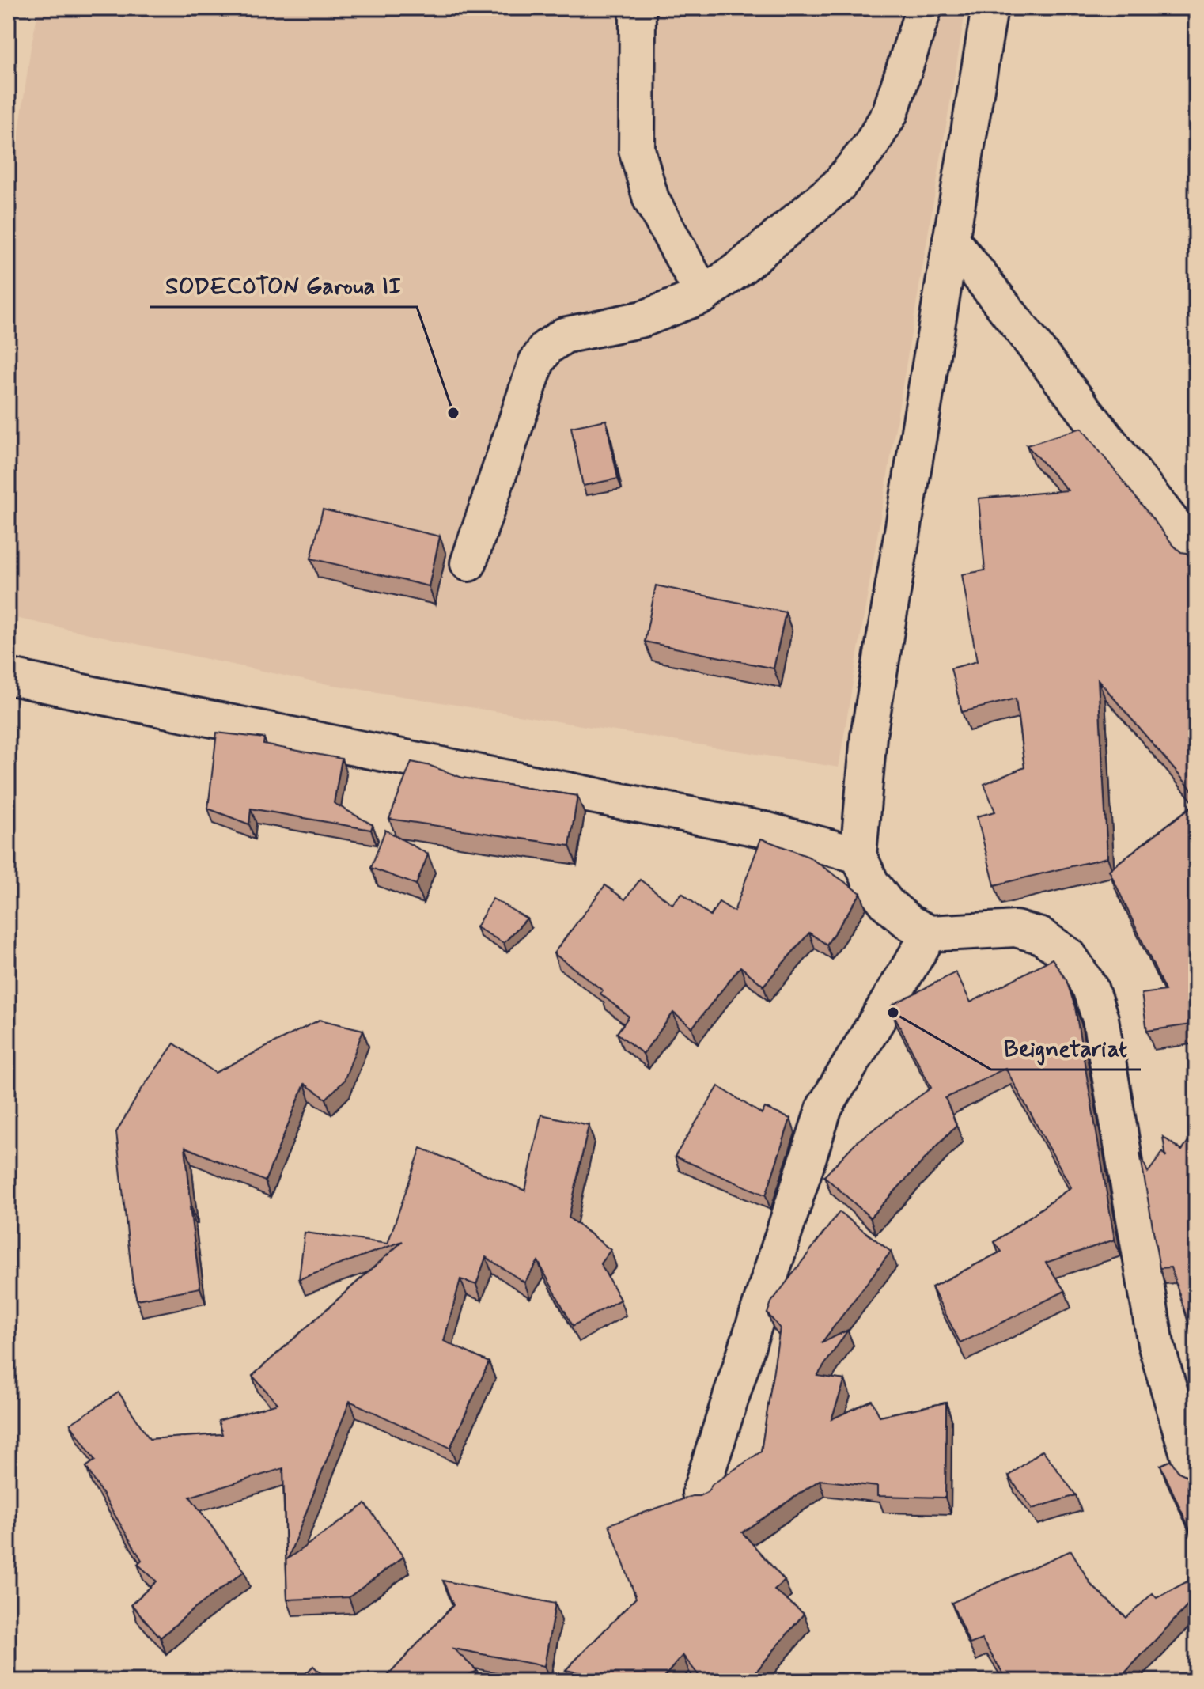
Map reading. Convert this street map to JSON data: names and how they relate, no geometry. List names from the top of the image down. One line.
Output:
{"places":["SODECOTON Garoua II","Beignetariat"]}
